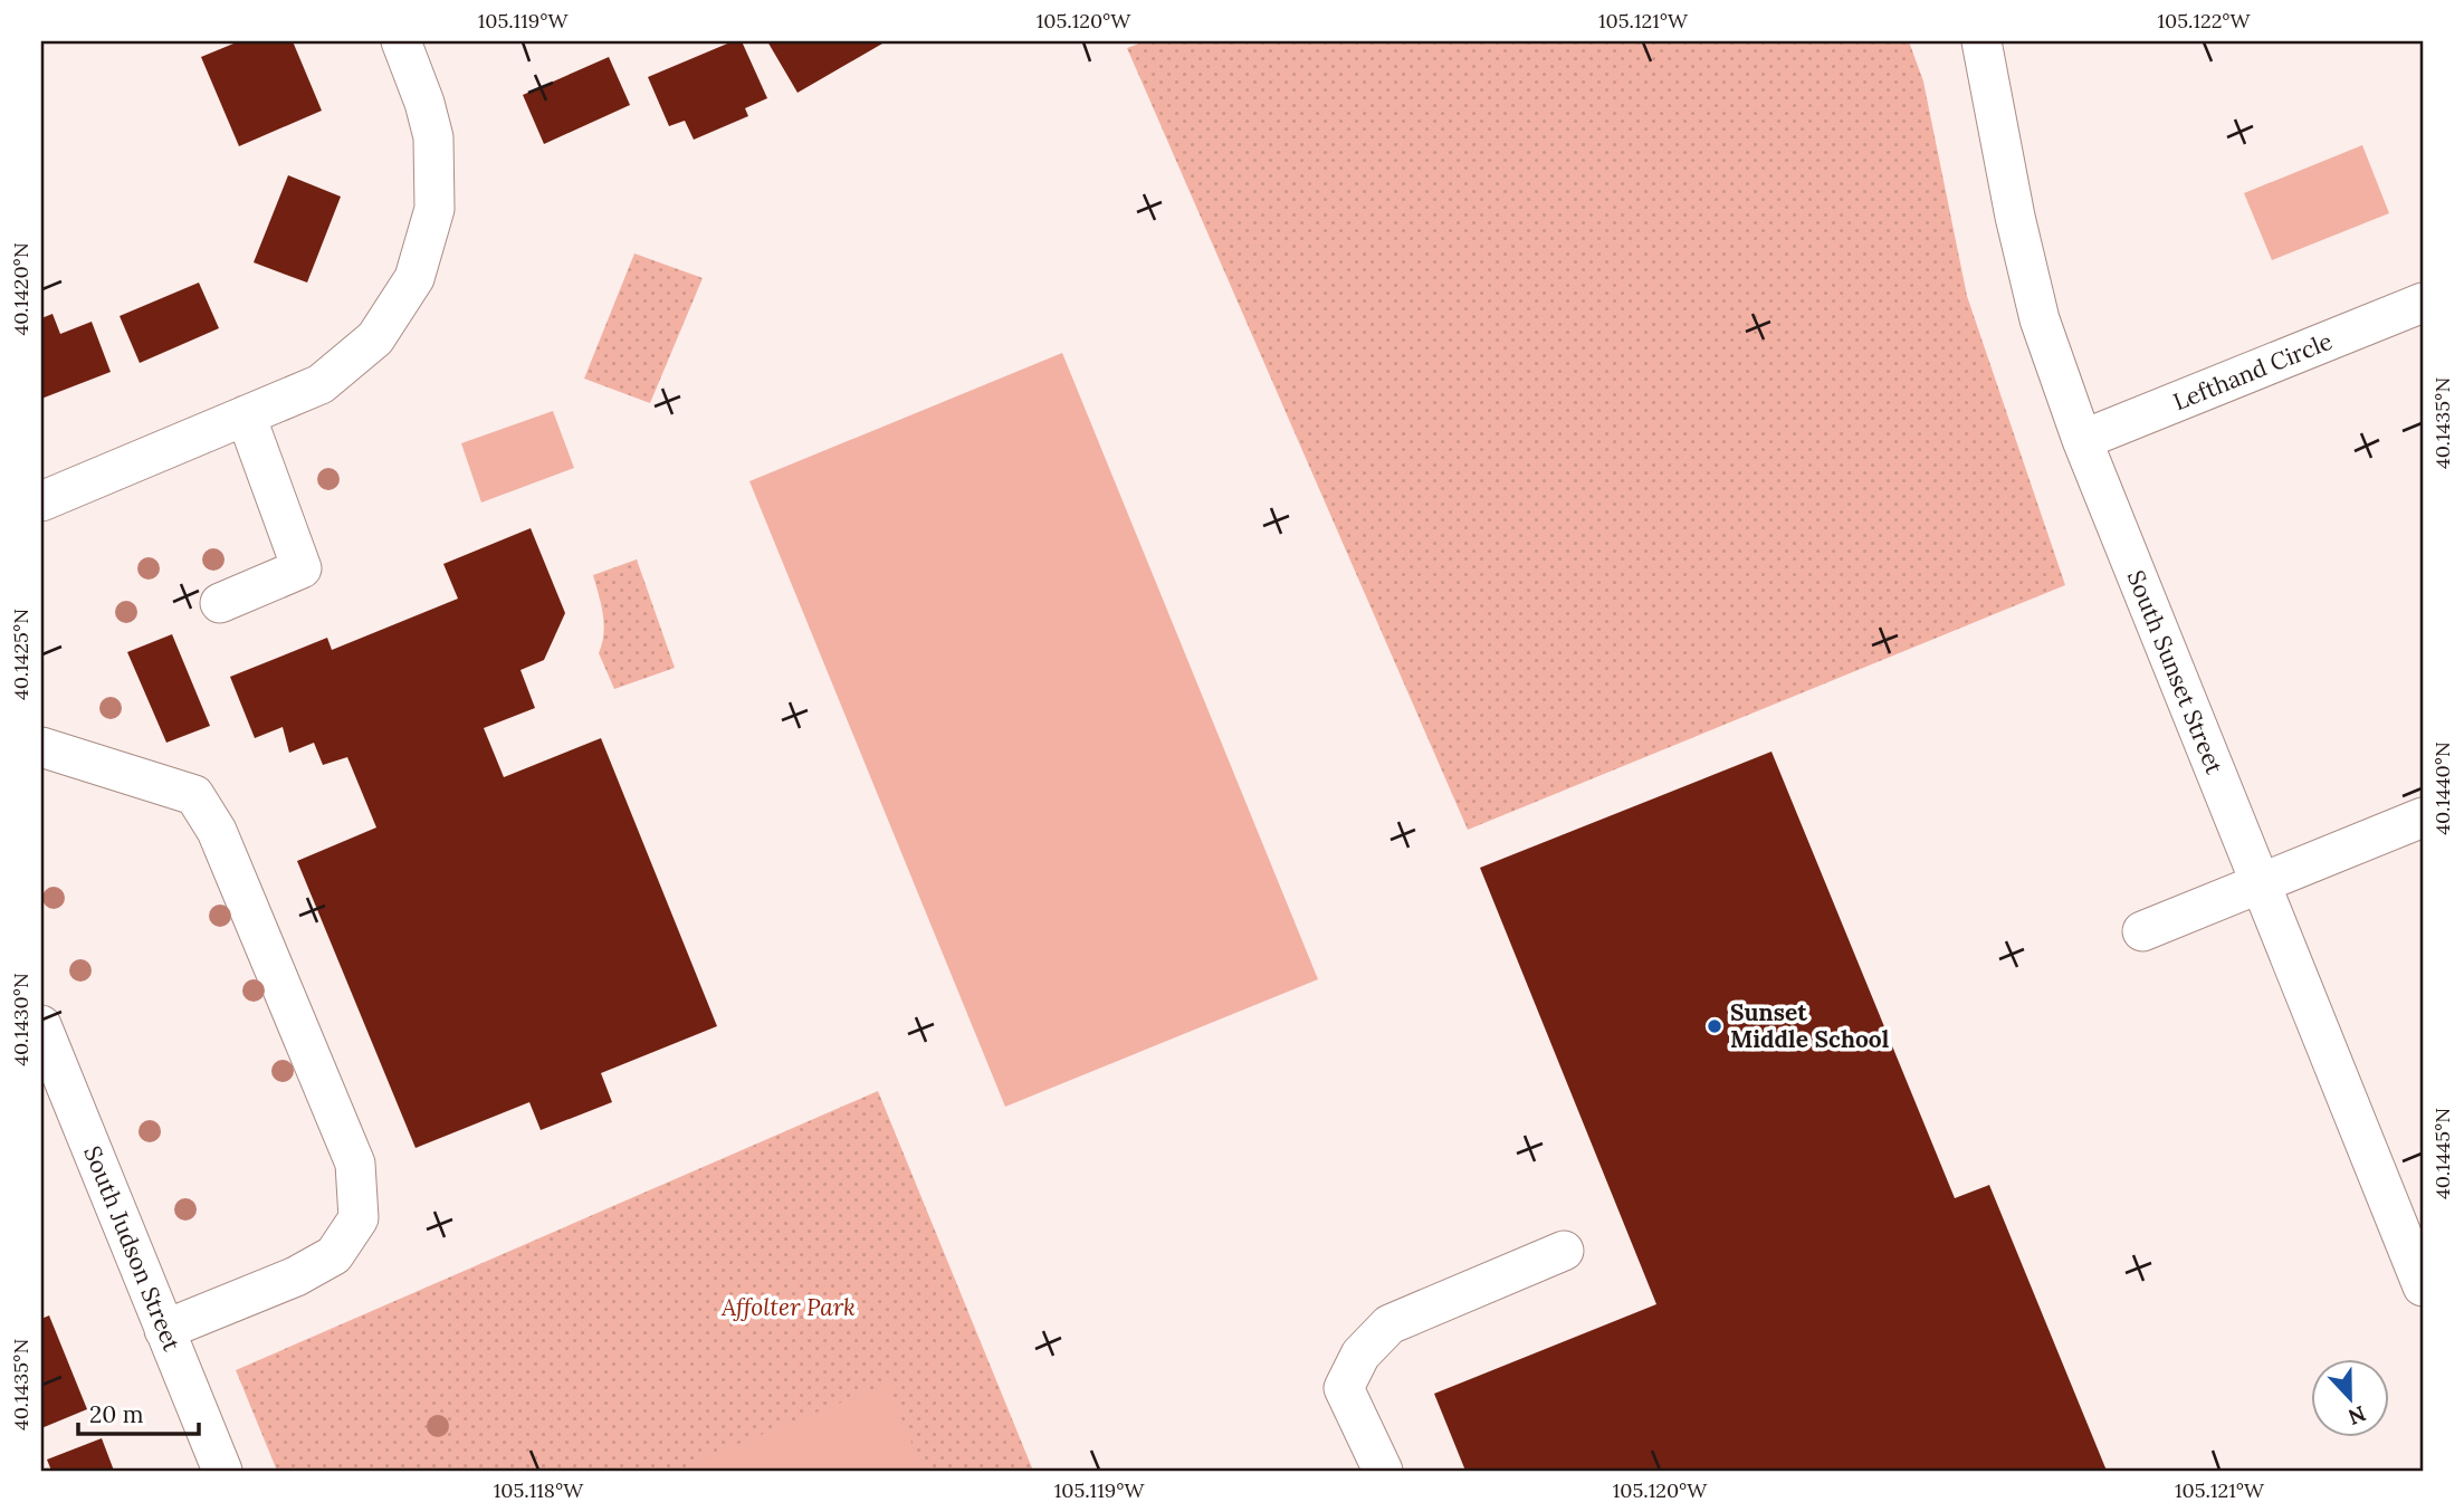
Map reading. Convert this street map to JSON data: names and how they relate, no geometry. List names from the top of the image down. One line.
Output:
{"streets":{"street":["Lefthand Circle","South Sunset Street","South Judson Street"]},"crossings":[["Lefthand Circle","South Sunset Street"]],"parks":["Affolter Park"],"places":["Sunset Middle School"],"scale_bar":"20 m","north":"bottom","coordinates":["105.119°W","105.120°W","105.121°W","105.122°W","40.1420°N","40.1435°N","40.1425°N","40.1440°N","40.1430°N","40.1445°N","105.118°W"]}
